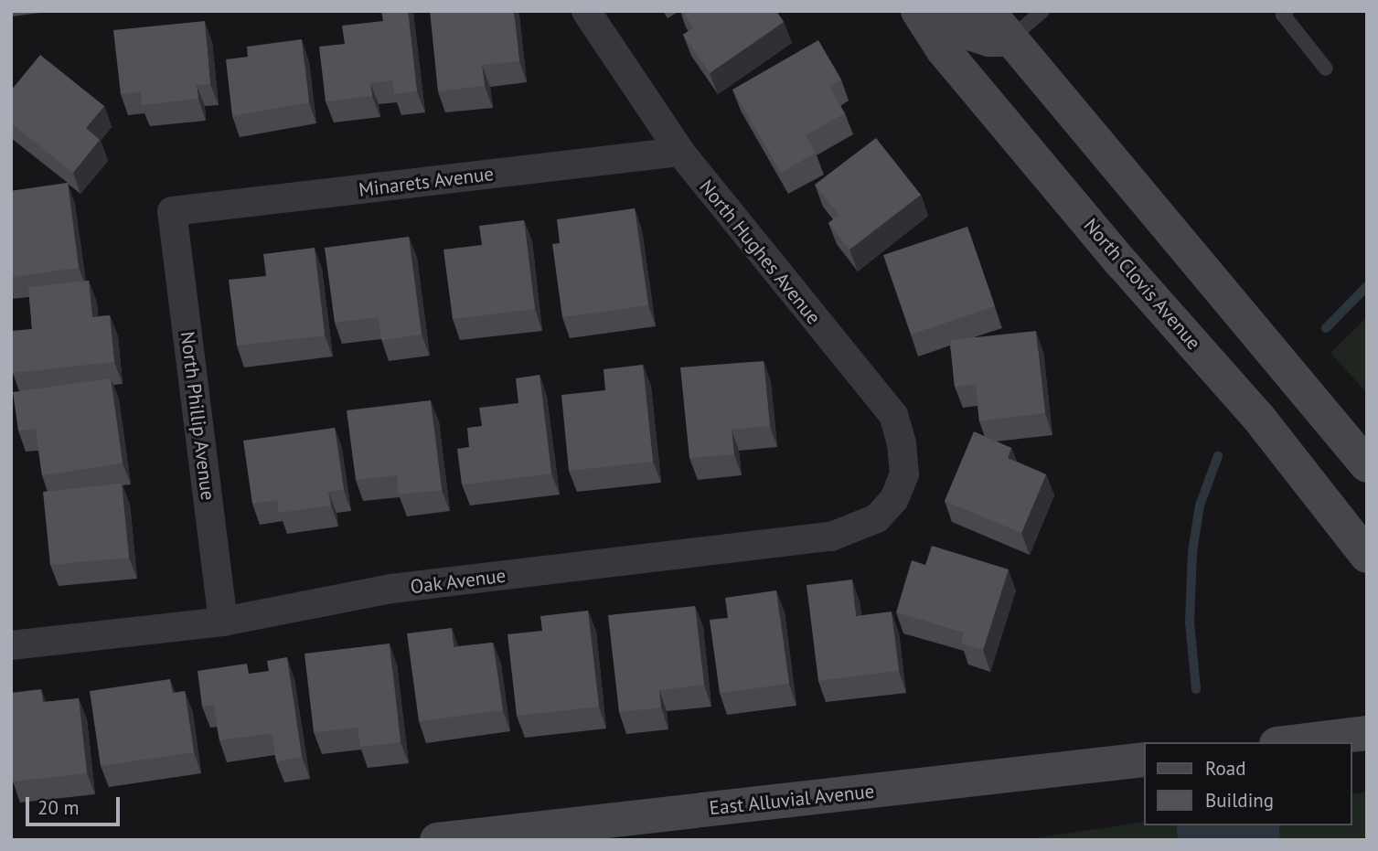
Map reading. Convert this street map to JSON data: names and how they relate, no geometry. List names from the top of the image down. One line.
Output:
{"streets":{"main road":["North Clovis Avenue","East Alluvial Avenue"],"street":["Minarets Avenue","North Hughes Avenue","North Phillip Avenue","Oak Avenue"]},"crossings":[["Minarets Avenue","North Hughes Avenue"],["Minarets Avenue","North Phillip Avenue"],["North Hughes Avenue","Oak Avenue"],["North Phillip Avenue","Oak Avenue"]],"legend":["Road","Building"],"scale_bar":"20 m"}
